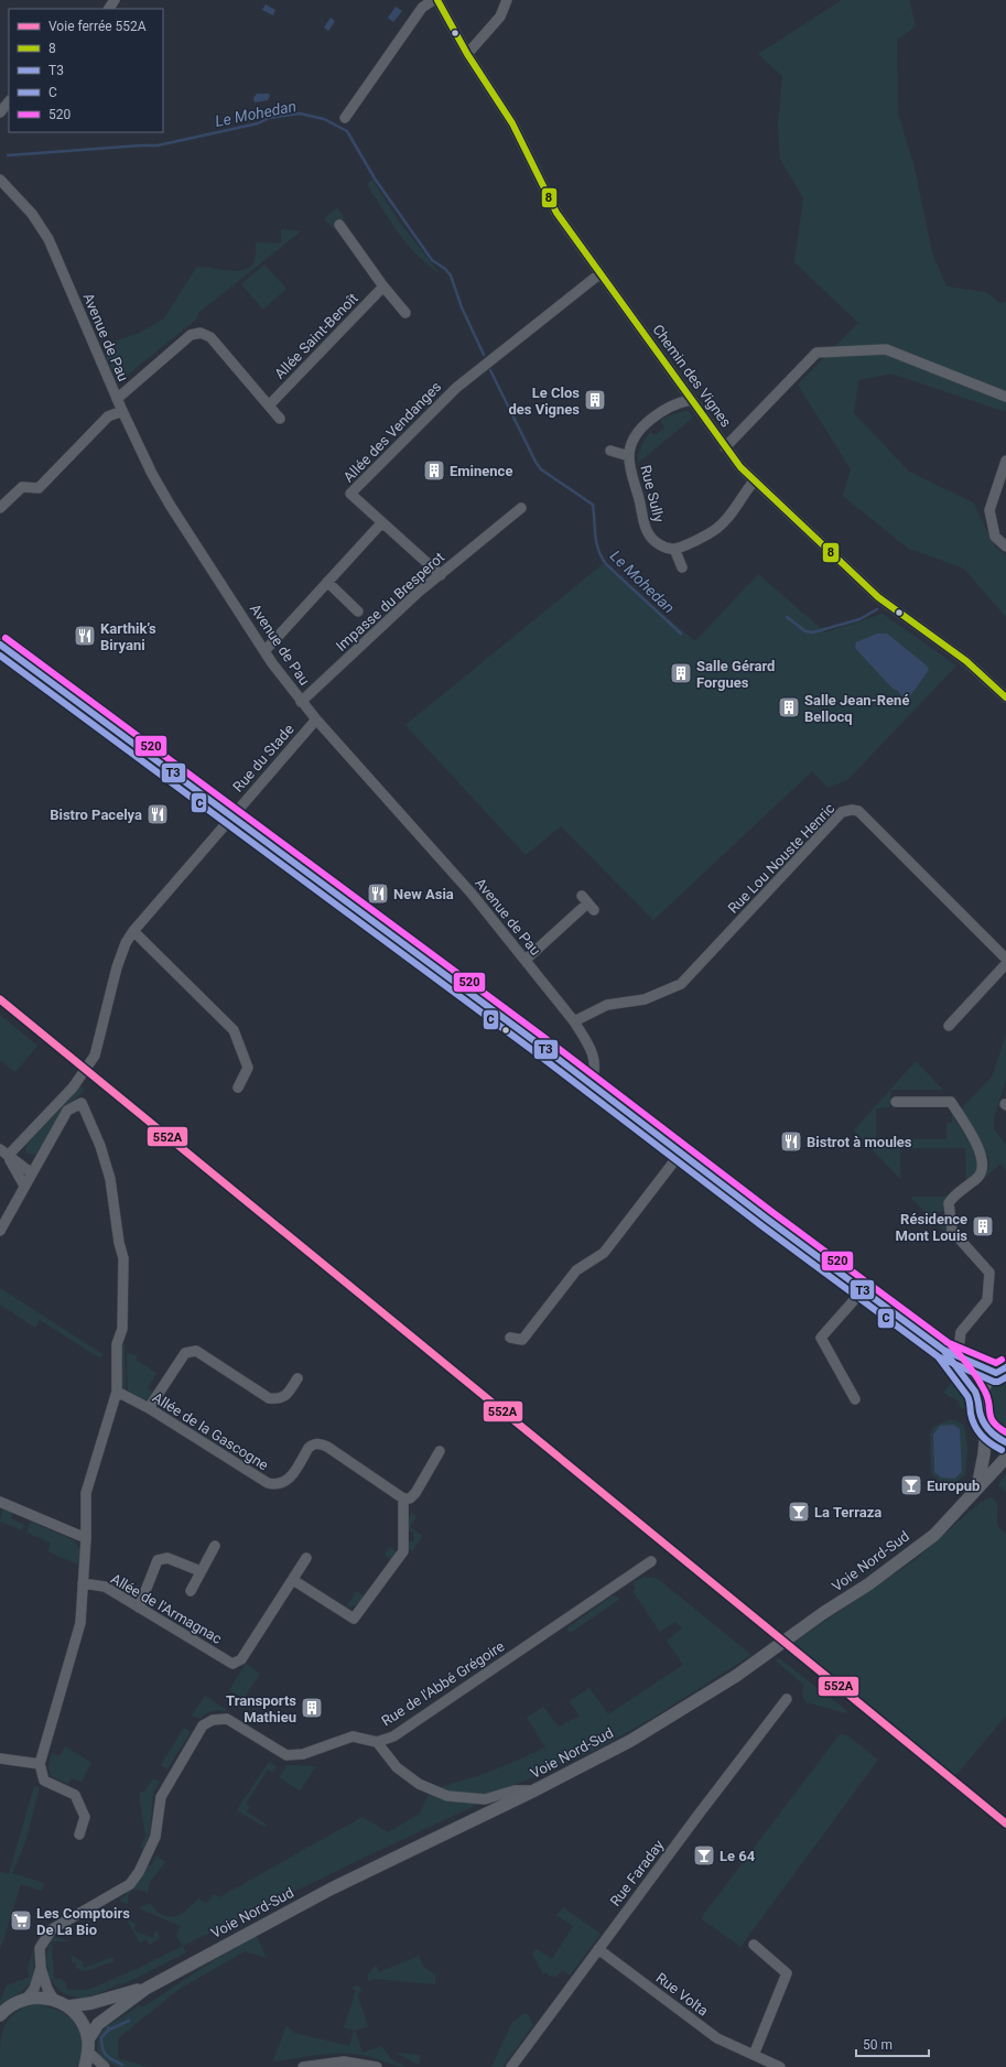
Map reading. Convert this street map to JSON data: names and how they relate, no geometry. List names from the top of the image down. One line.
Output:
{"streets":{"main road":["Voie Nord-Sud"],"street":["Allée Saint-Benoît","Avenue de Pau","Chemin des Vignes","Allée des Vendanges","Rue Sully","Impasse du Bresperot","Rue du Stade","Rue Lou Nouste Henric","Allée de la Gascogne","Allée de l'Armagnac","Rue de l'Abbé Grégoire","Rue Faraday","Rue Volta"]},"crossings":[["Avenue de Pau","Impasse du Bresperot"],["Avenue de Pau","Rue du Stade"],["Avenue de Pau","Rue Lou Nouste Henric"],["Chemin des Vignes","Allée des Vendanges"],["Chemin des Vignes","Rue Sully"],["Voie Nord-Sud","Rue de l'Abbé Grégoire"],["Rue Faraday","Rue Volta"]],"water":["Le Mohedan"],"places":{"building":["Le Clos des Vignes","Eminence","Salle Gérard Forgues","Salle Jean-René Bellocq","Résidence Mont Louis","Transports Mathieu"],"restaurant":["Karthik’s Biryani","Bistro Pacelya","New Asia","Bistrot à moules"],"bar":["Europub","La Terraza","Le 64"],"supermarket":["Les Comptoirs De La Bio"]},"lines":["transit line 8","transit line 520","transit line T3","transit line C","rail line 552A"],"legend":["Voie ferrée 552A","8","T3","C","520"],"scale_bar":"50 m"}
